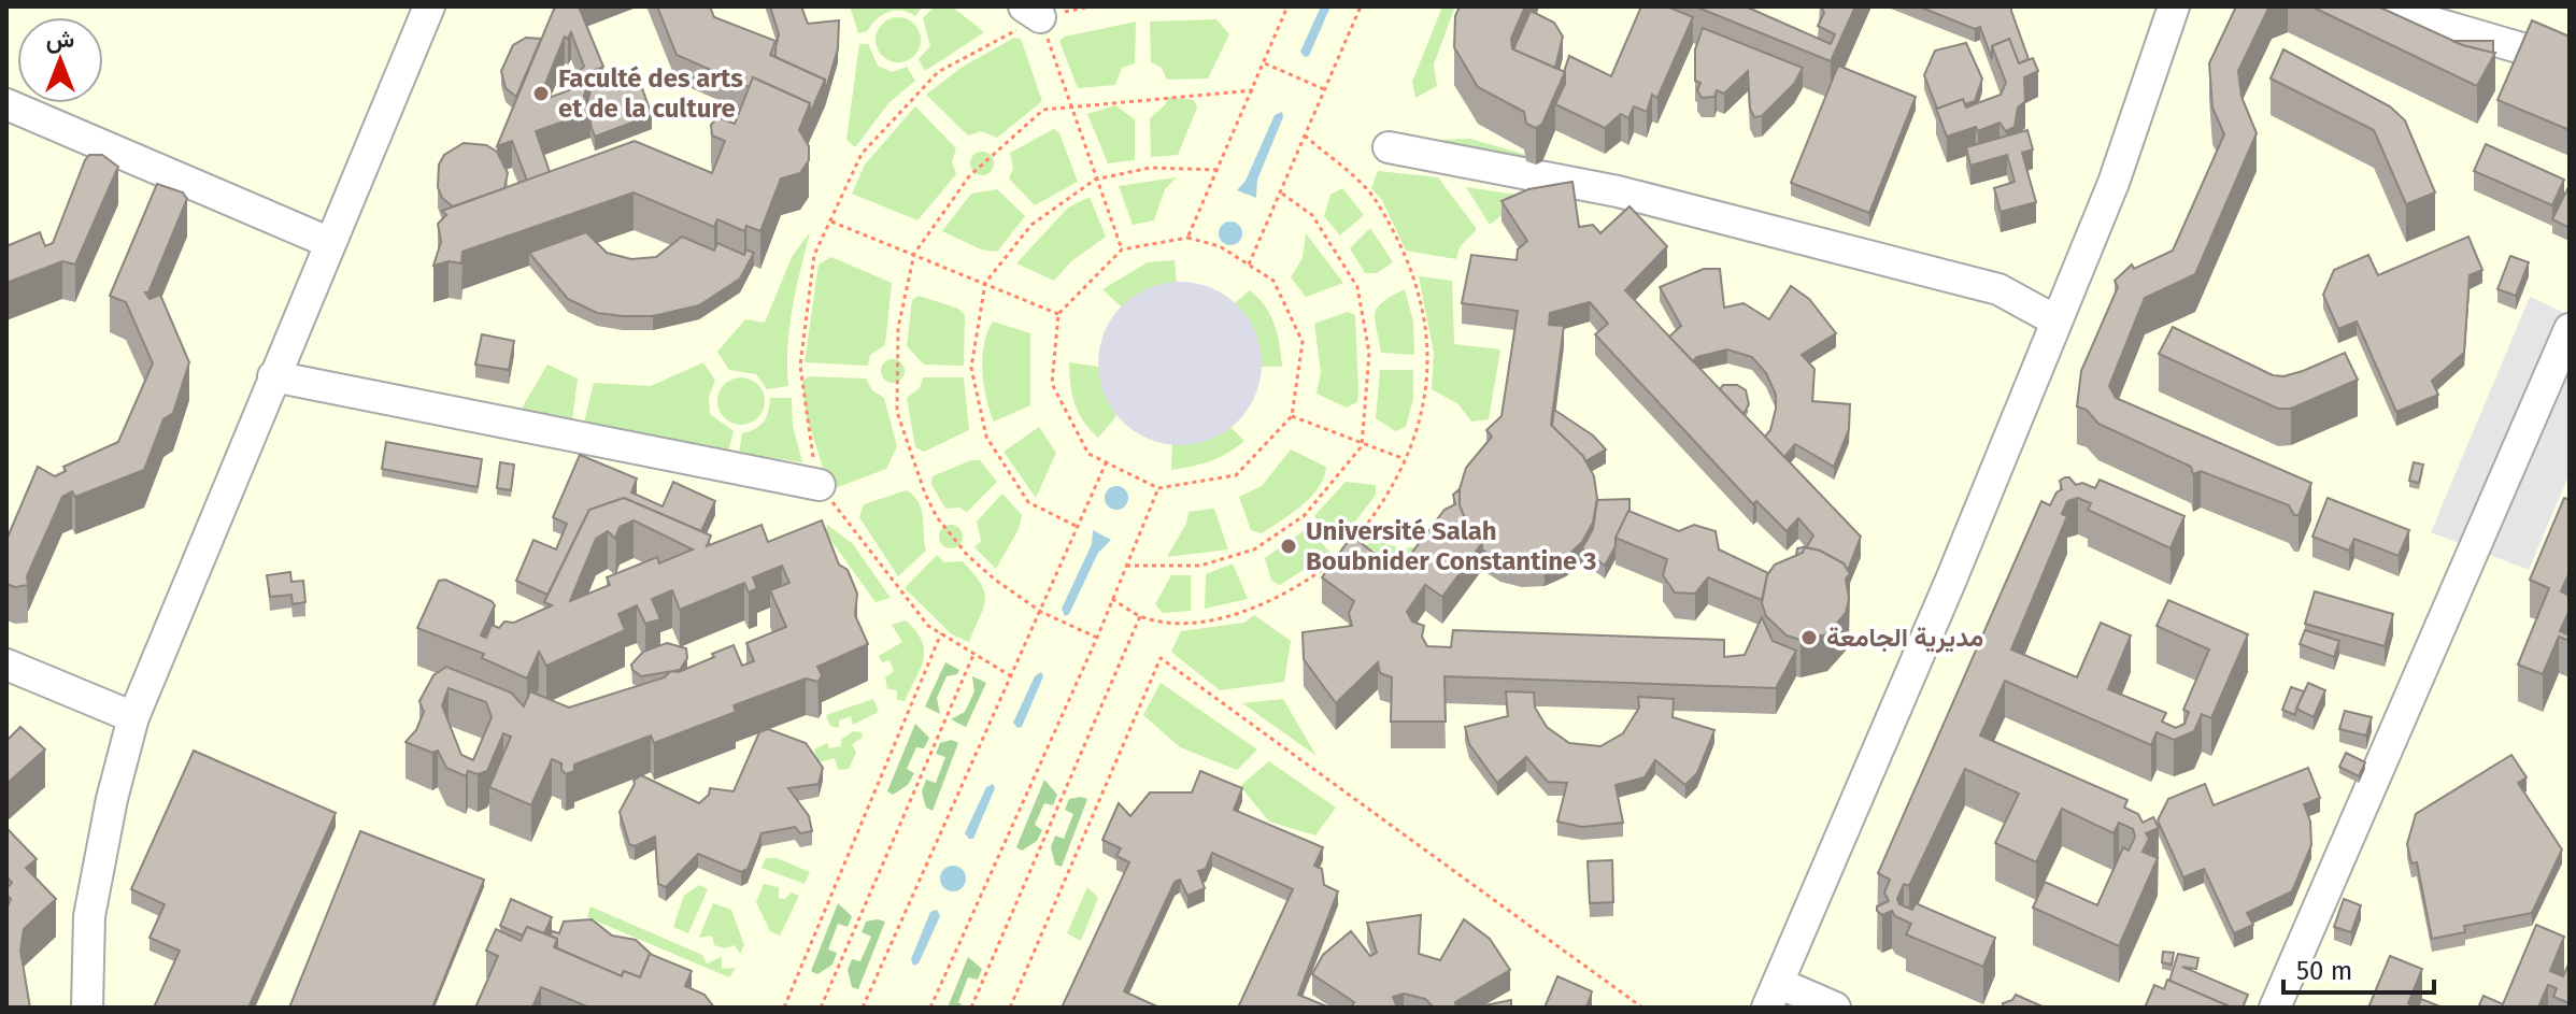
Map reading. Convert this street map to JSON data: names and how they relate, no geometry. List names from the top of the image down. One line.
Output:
{"places":["Faculté des arts et de la culture","Université Salah Boubnider Constantine 3","مديرية الجامعة"],"scale_bar":"50 m","north":"top"}
